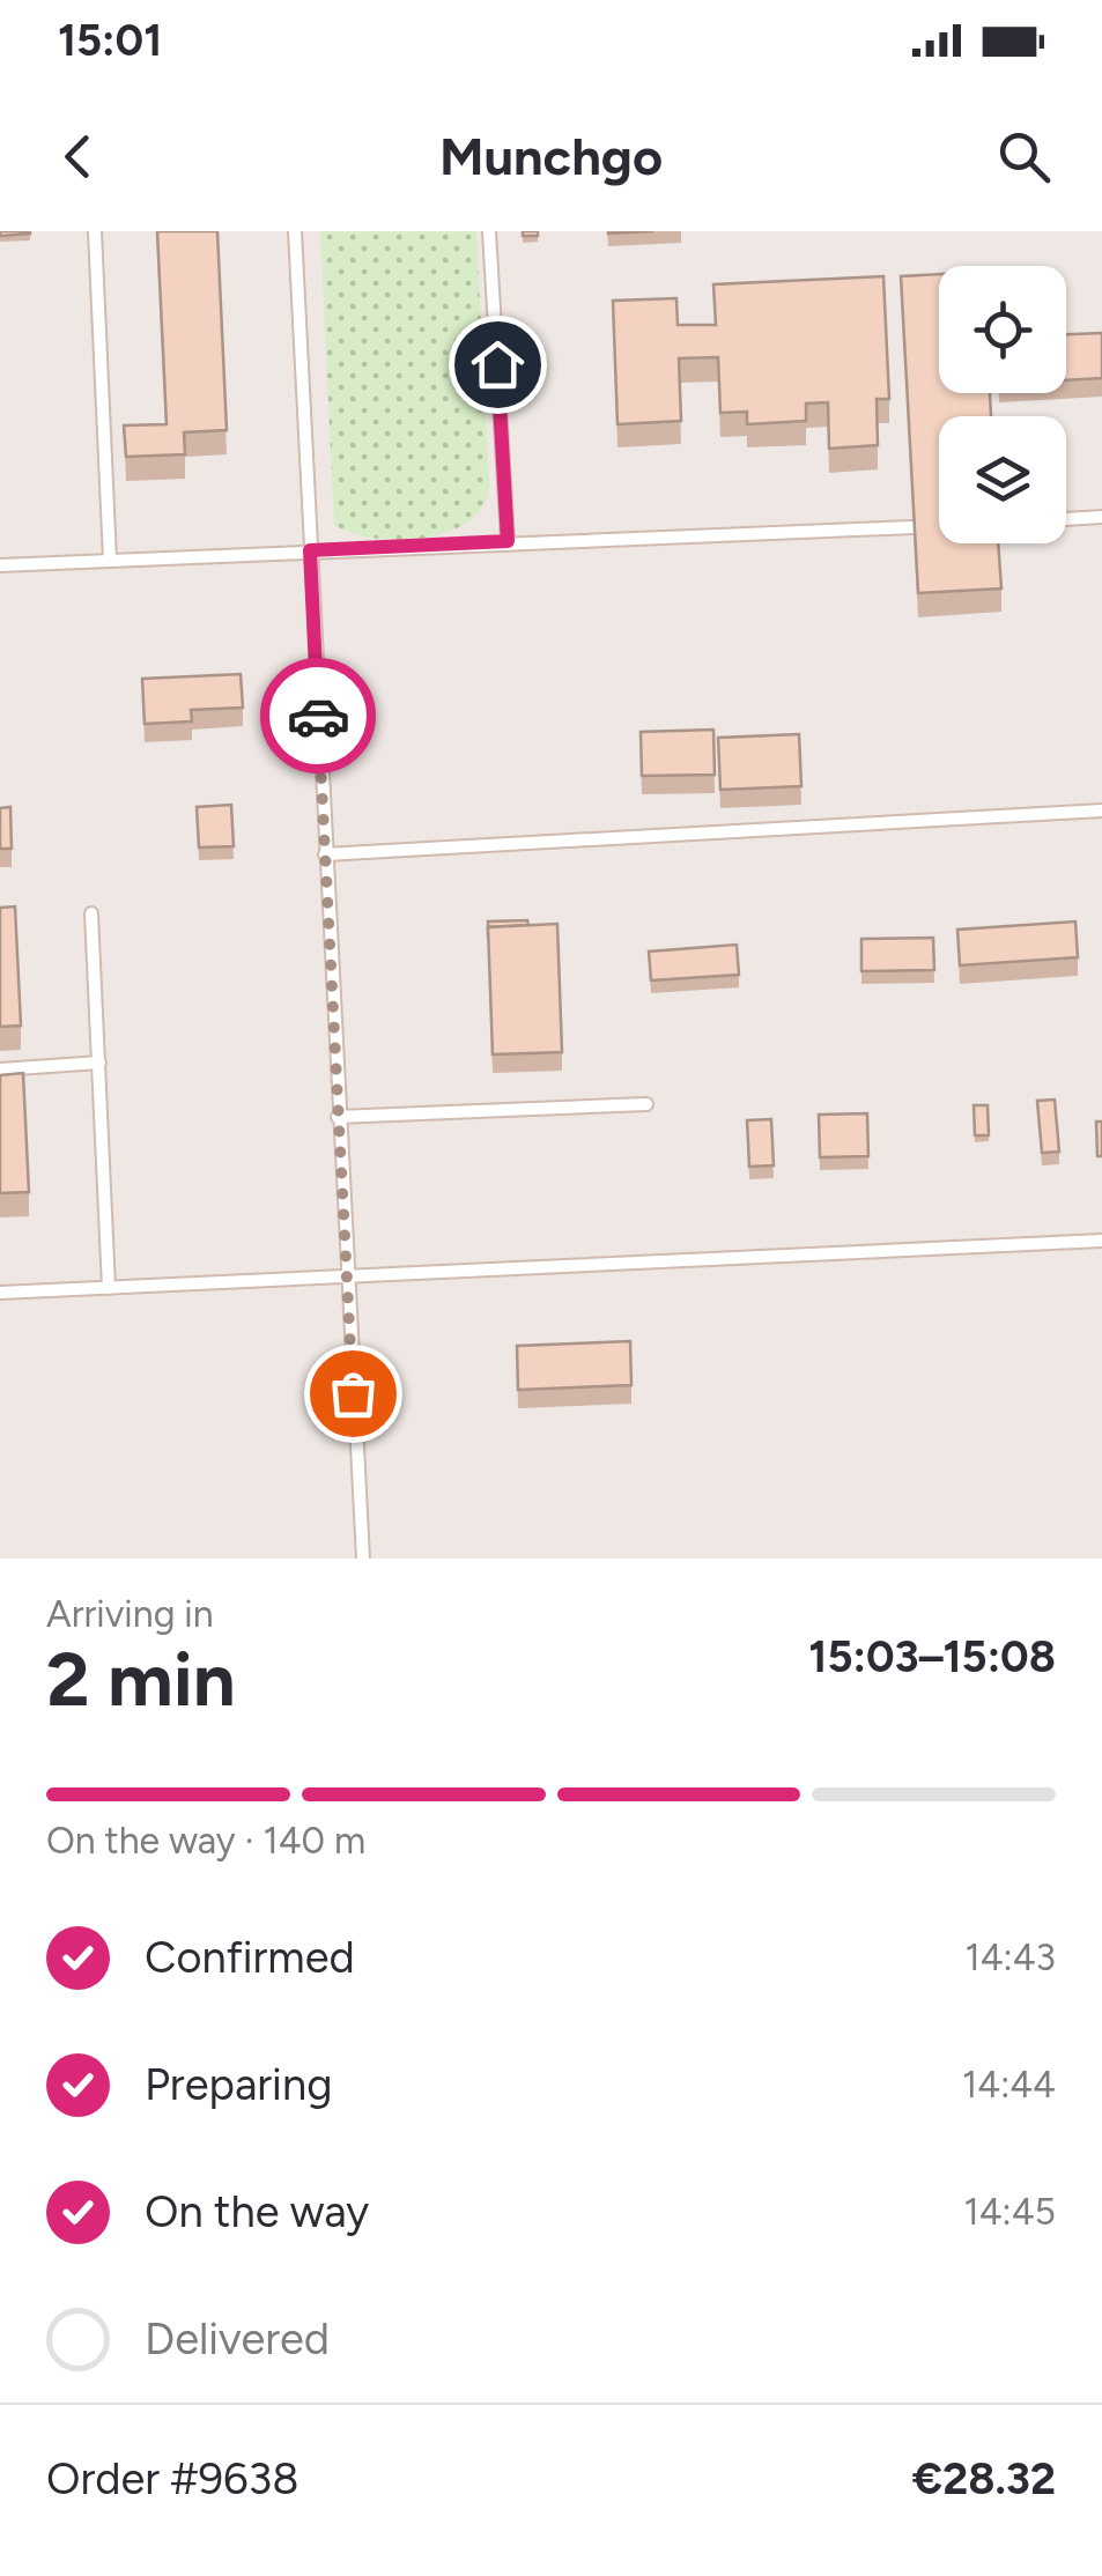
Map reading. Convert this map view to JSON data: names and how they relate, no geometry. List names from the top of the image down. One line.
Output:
{"page":{"status":"15:01","header":"Munchgo","heading":["2 min","Arriving in","15:03–15:08"],"panel":["Order #9638","€28.32"],"bar":"On the way · 140 m","list":[["Confirmed","14:43"],["Preparing","14:44"],["On the way","14:45"],"Delivered"]}}
